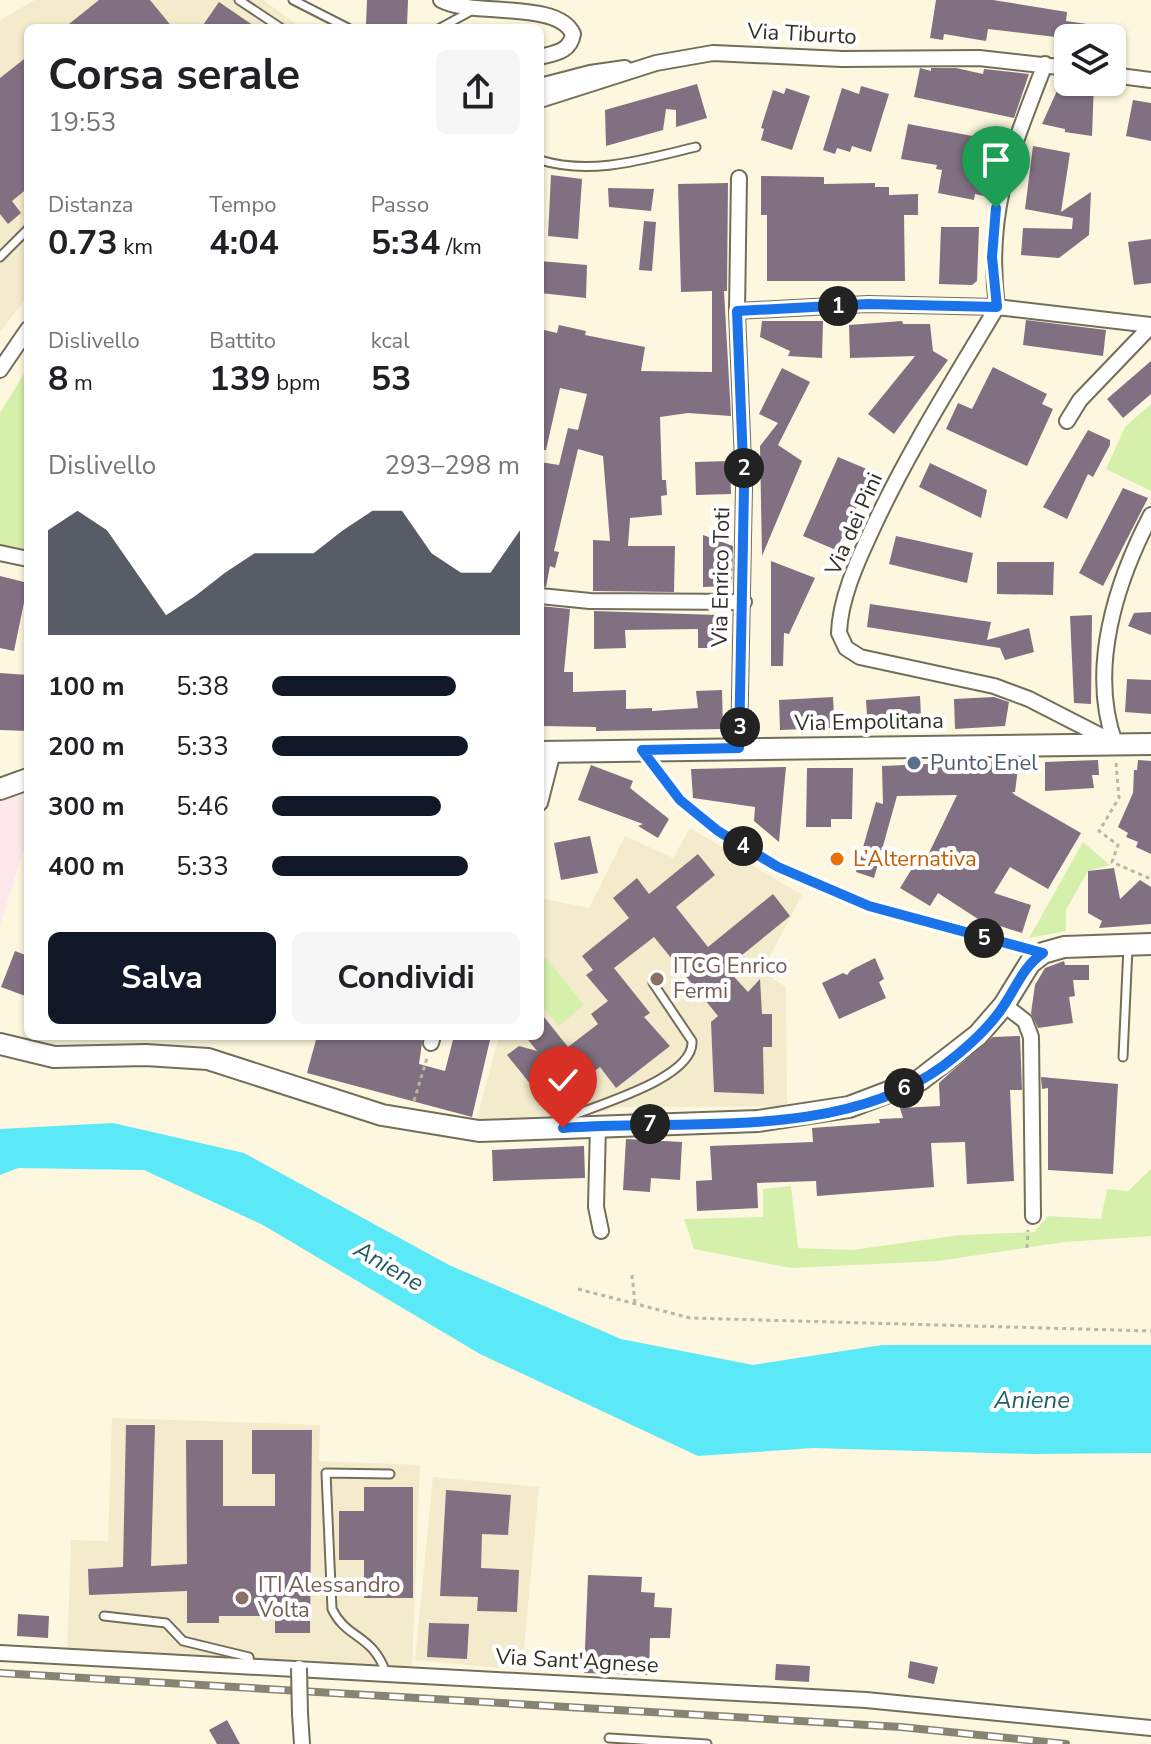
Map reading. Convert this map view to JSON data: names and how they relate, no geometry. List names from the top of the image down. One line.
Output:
{"streets":{"main road":["Via Empolitana"],"street":["Via Tiburto","Via dei Pini","Via Enrico Toti","Via Sant'Agnese"]},"crossings":[["Via dei Pini","Via Empolitana"],["Via Enrico Toti","Via Empolitana"]],"water":["Aniene"],"places":["Punto Enel","L’Alternativa","ITCG Enrico Fermi","ITI Alessandro Volta"],"page":{"heading":["Corsa serale","19:53"],"stats":[["Distanza","0.73 km"],["Tempo","4:04"],["Passo","5:34 /km"],["Dislivello","8 m"],["Battito","139 bpm"],["kcal","53"]],"pins":["1","2","3","4","5","6","7"],"chart":["Dislivello","293–298 m"],"list":[{"name":"100 m","note":"5:38"},{"name":"200 m","note":"5:33"},{"name":"300 m","note":"5:46"},{"name":"400 m","note":"5:33"}],"buttons":["Salva","Condividi"]}}
